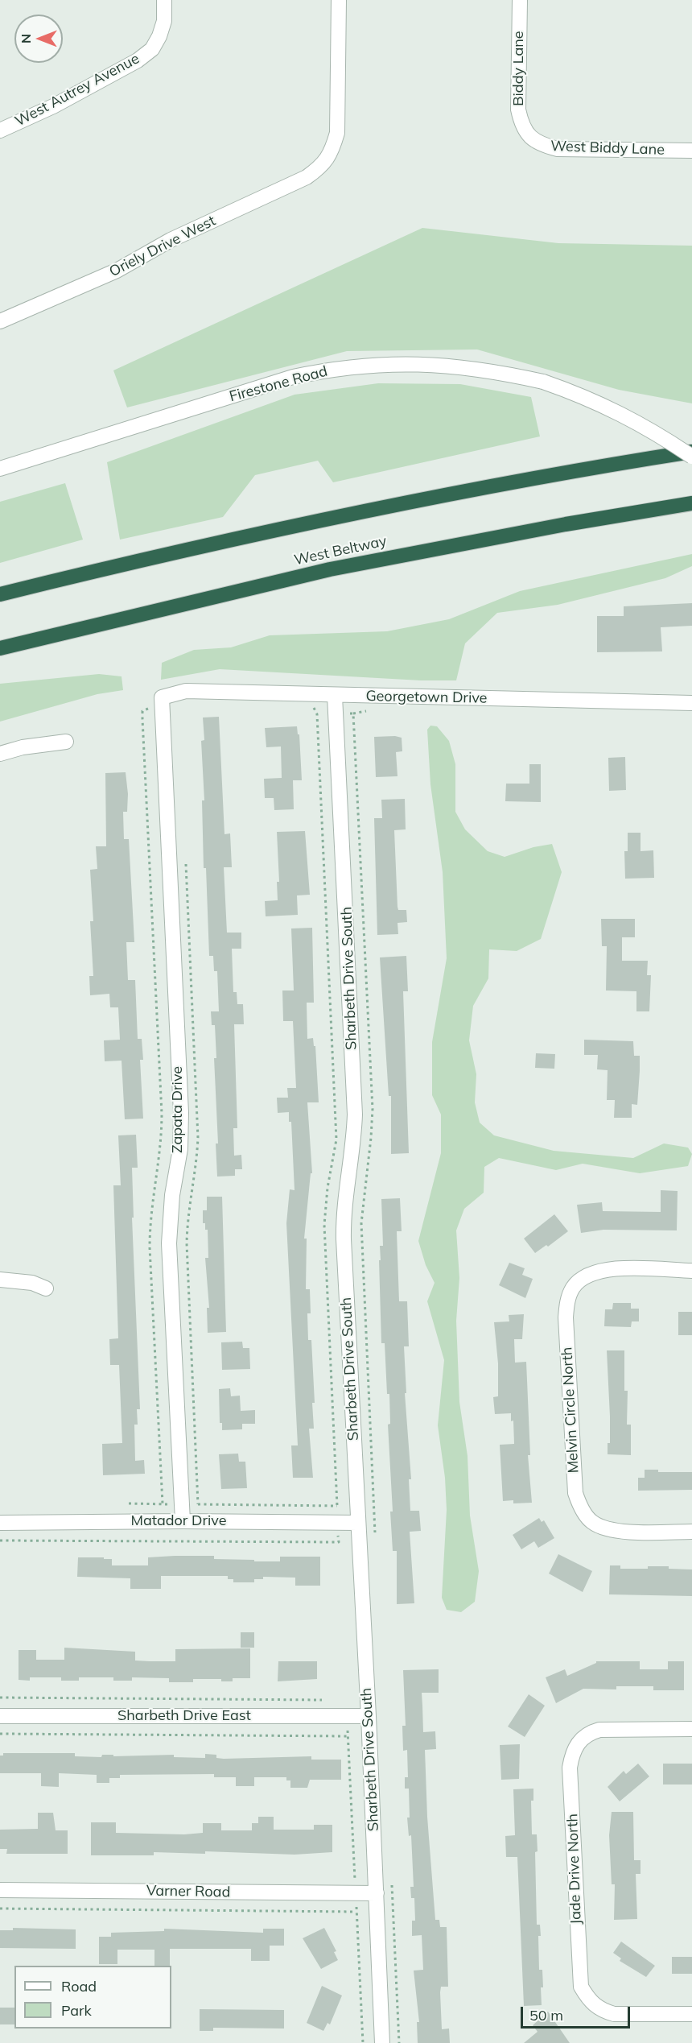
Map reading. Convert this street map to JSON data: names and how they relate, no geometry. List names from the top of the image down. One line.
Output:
{"streets":{"highway":["West Beltway"],"street":["Biddy Lane","West Autrey Avenue","West Biddy Lane","Oriely Drive West","Firestone Road","Georgetown Drive","Sharbeth Drive South","Zapata Drive","Melvin Circle North","Matador Drive","Sharbeth Drive East","Jade Drive North","Varner Road"]},"crossings":[["Biddy Lane","West Biddy Lane"],["Georgetown Drive","Sharbeth Drive South"],["Georgetown Drive","Zapata Drive"],["Sharbeth Drive South","Matador Drive"],["Sharbeth Drive South","Sharbeth Drive East"],["Sharbeth Drive South","Varner Road"],["Zapata Drive","Matador Drive"]],"legend":["Road","Park"],"scale_bar":"50 m","north":"left"}
